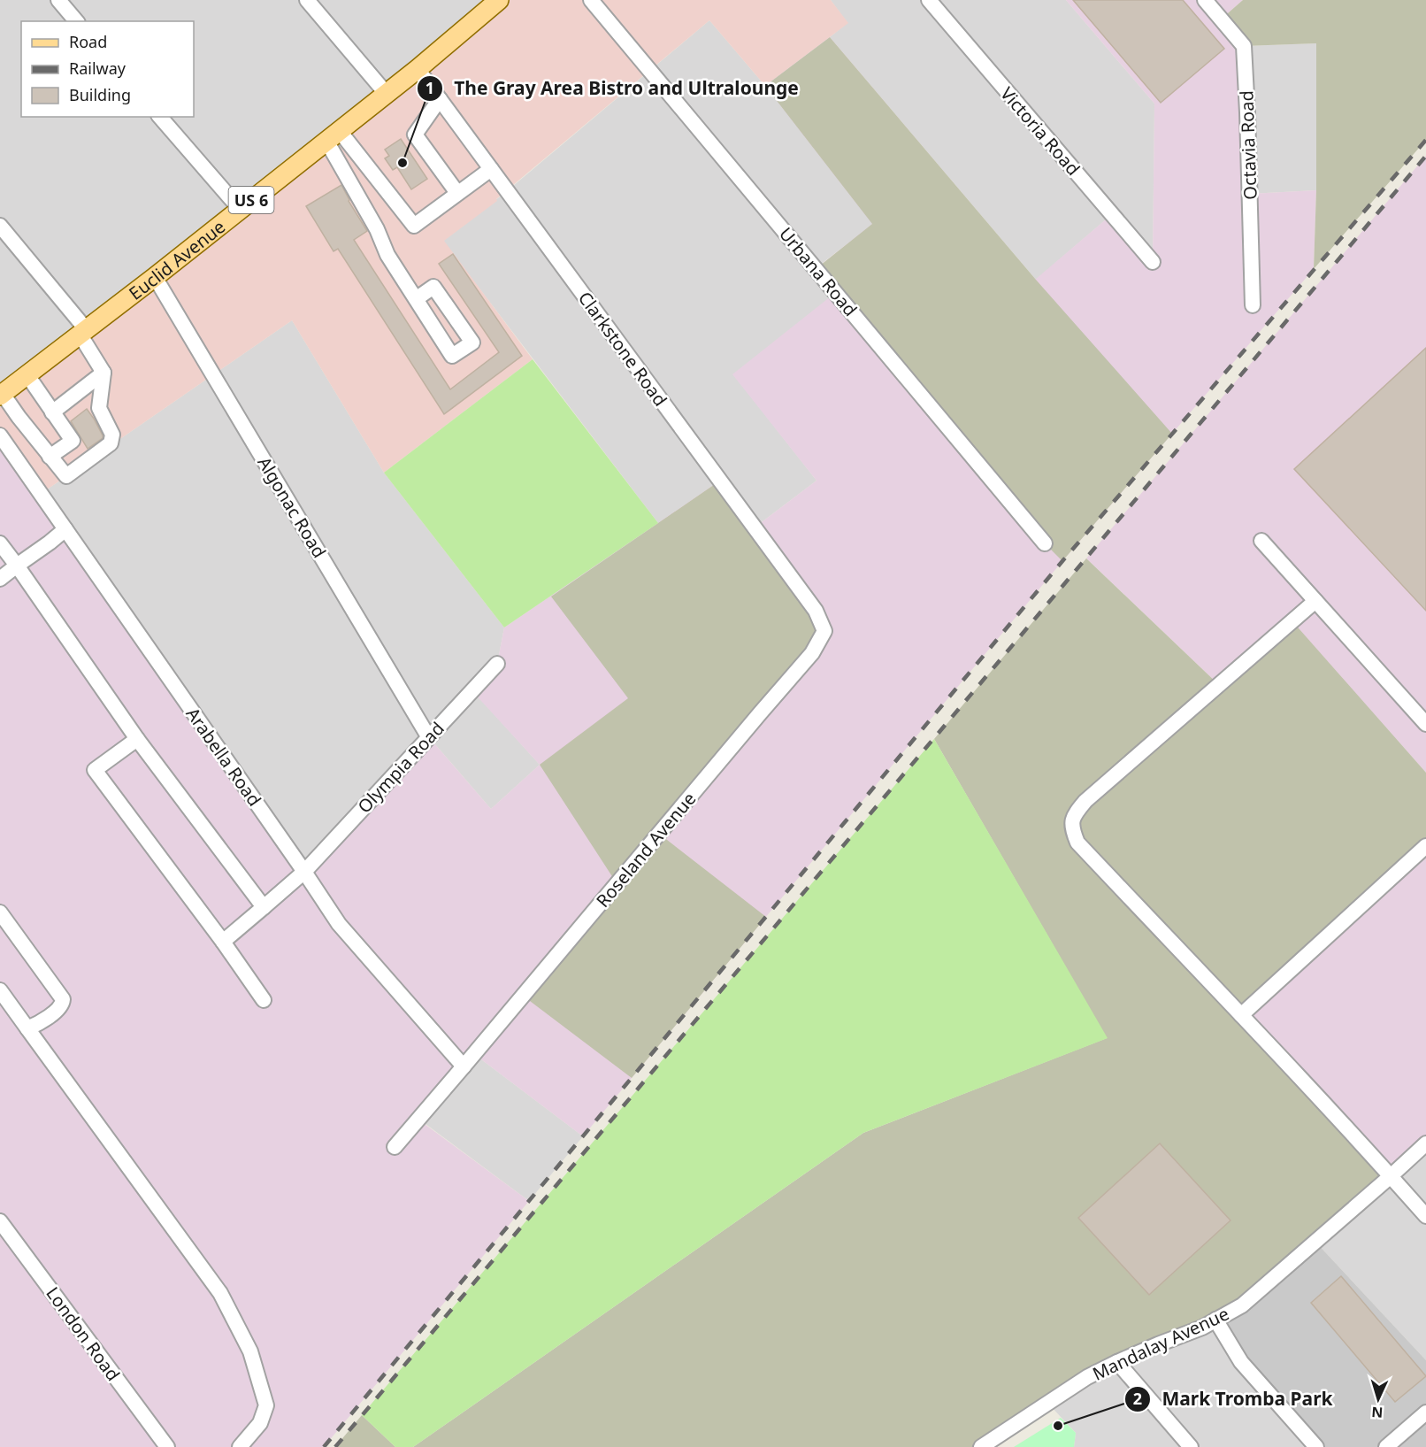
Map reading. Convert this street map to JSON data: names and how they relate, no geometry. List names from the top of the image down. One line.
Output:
{"streets":{"main road":["US 6","Euclid Avenue"],"street":["Victoria Road","Octavia Road","Urbana Road","Clarkstone Road","Algonac Road","Arabella Road","Olympia Road","Roseland Avenue","London Road","Mandalay Avenue"]},"crossings":[["Euclid Avenue","Clarkstone Road"],["Euclid Avenue","Algonac Road"],["Clarkstone Road","Roseland Avenue"],["Algonac Road","Olympia Road"],["Arabella Road","Olympia Road"],["Arabella Road","Roseland Avenue"]],"places":["The Gray Area Bistro and Ultralounge","Mark Tromba Park"],"legend":["Road","Railway","Building"],"north":"bottom"}
